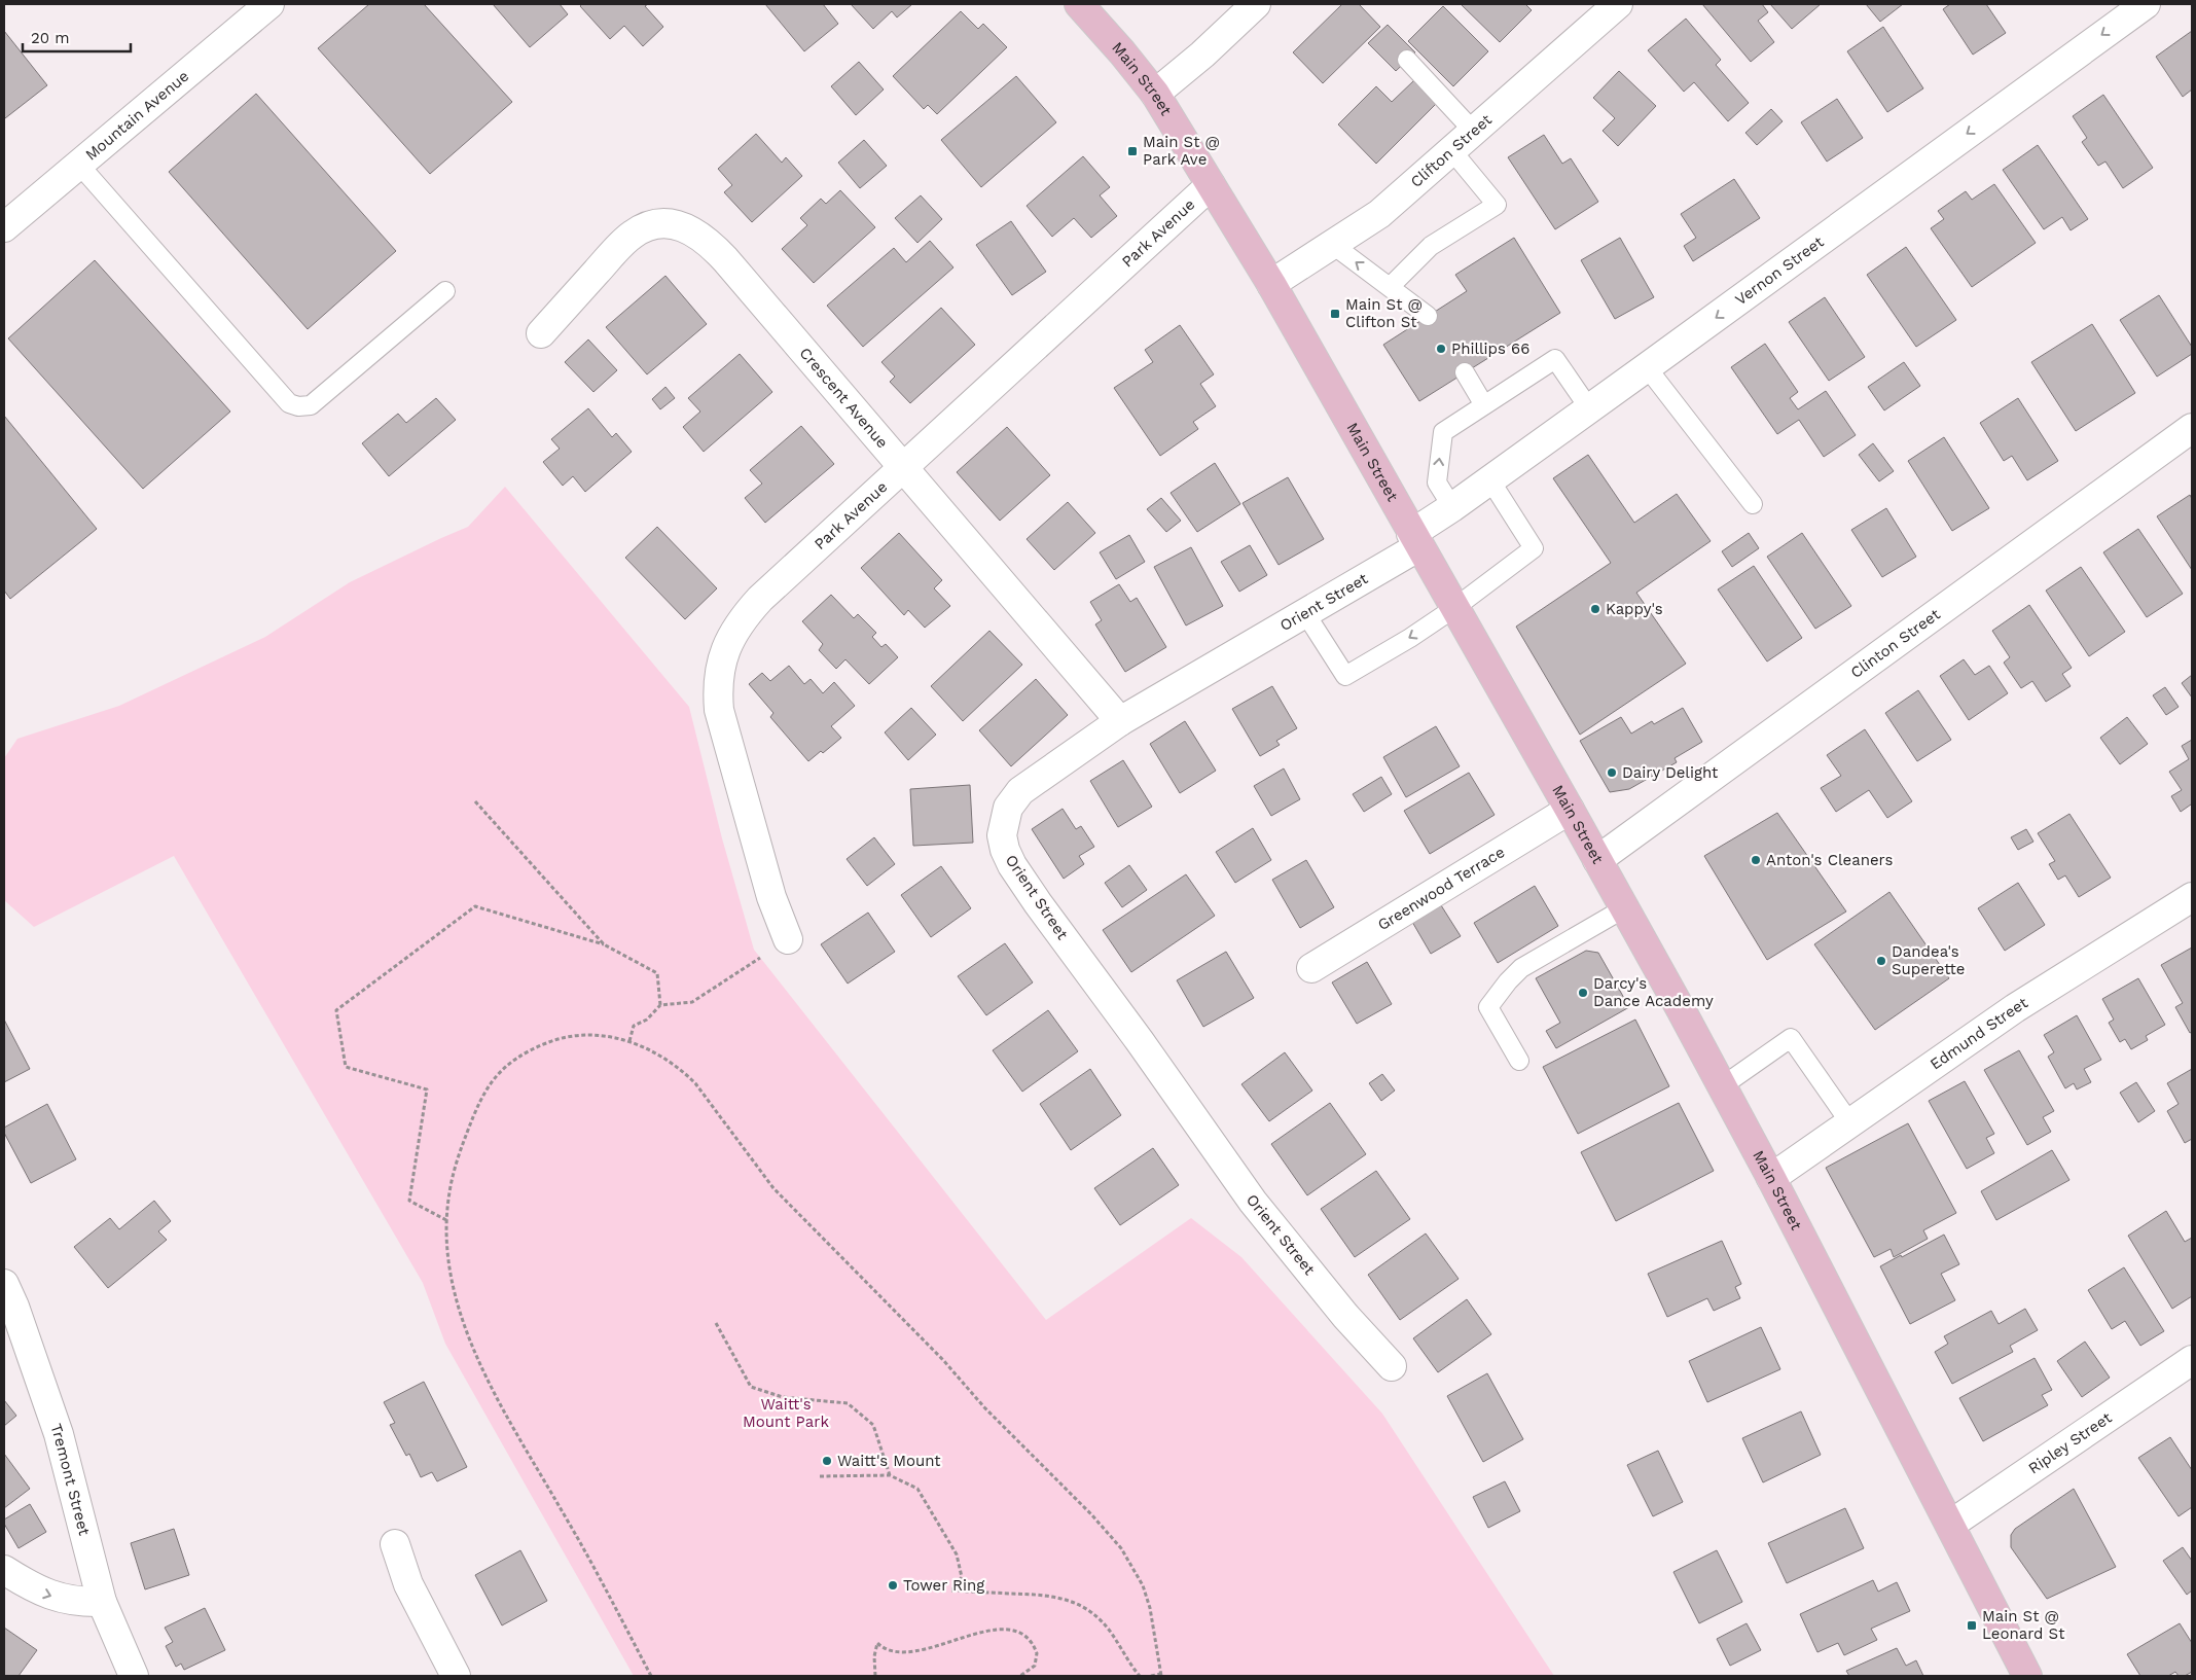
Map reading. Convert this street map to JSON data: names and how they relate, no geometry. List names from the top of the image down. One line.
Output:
{"streets":{"main road":["Main Street"],"street":["Mountain Avenue","Clifton Street","Park Avenue","Vernon Street","Crescent Avenue","Orient Street","Clinton Street","Greenwood Terrace","Edmund Street","Ripley Street","Tremont Street"]},"crossings":[["Main Street","Clifton Street"],["Main Street","Park Avenue"],["Main Street","Vernon Street"],["Main Street","Orient Street"],["Main Street","Clinton Street"],["Main Street","Greenwood Terrace"],["Main Street","Edmund Street"],["Main Street","Ripley Street"],["Park Avenue","Crescent Avenue"],["Vernon Street","Orient Street"],["Crescent Avenue","Orient Street"]],"one_way":["Vernon Street"],"parks":["Waitt's Mount Park"],"places":{"transit":["Main St @ Park Ave","Main St @ Clifton St","Main St @ Leonard St"],"other":["Phillips 66","Kappy's","Dairy Delight","Anton's Cleaners","Dandea's Superette","Darcy's Dance Academy","Waitt's Mount","Tower Ring"]},"scale_bar":"20 m"}
